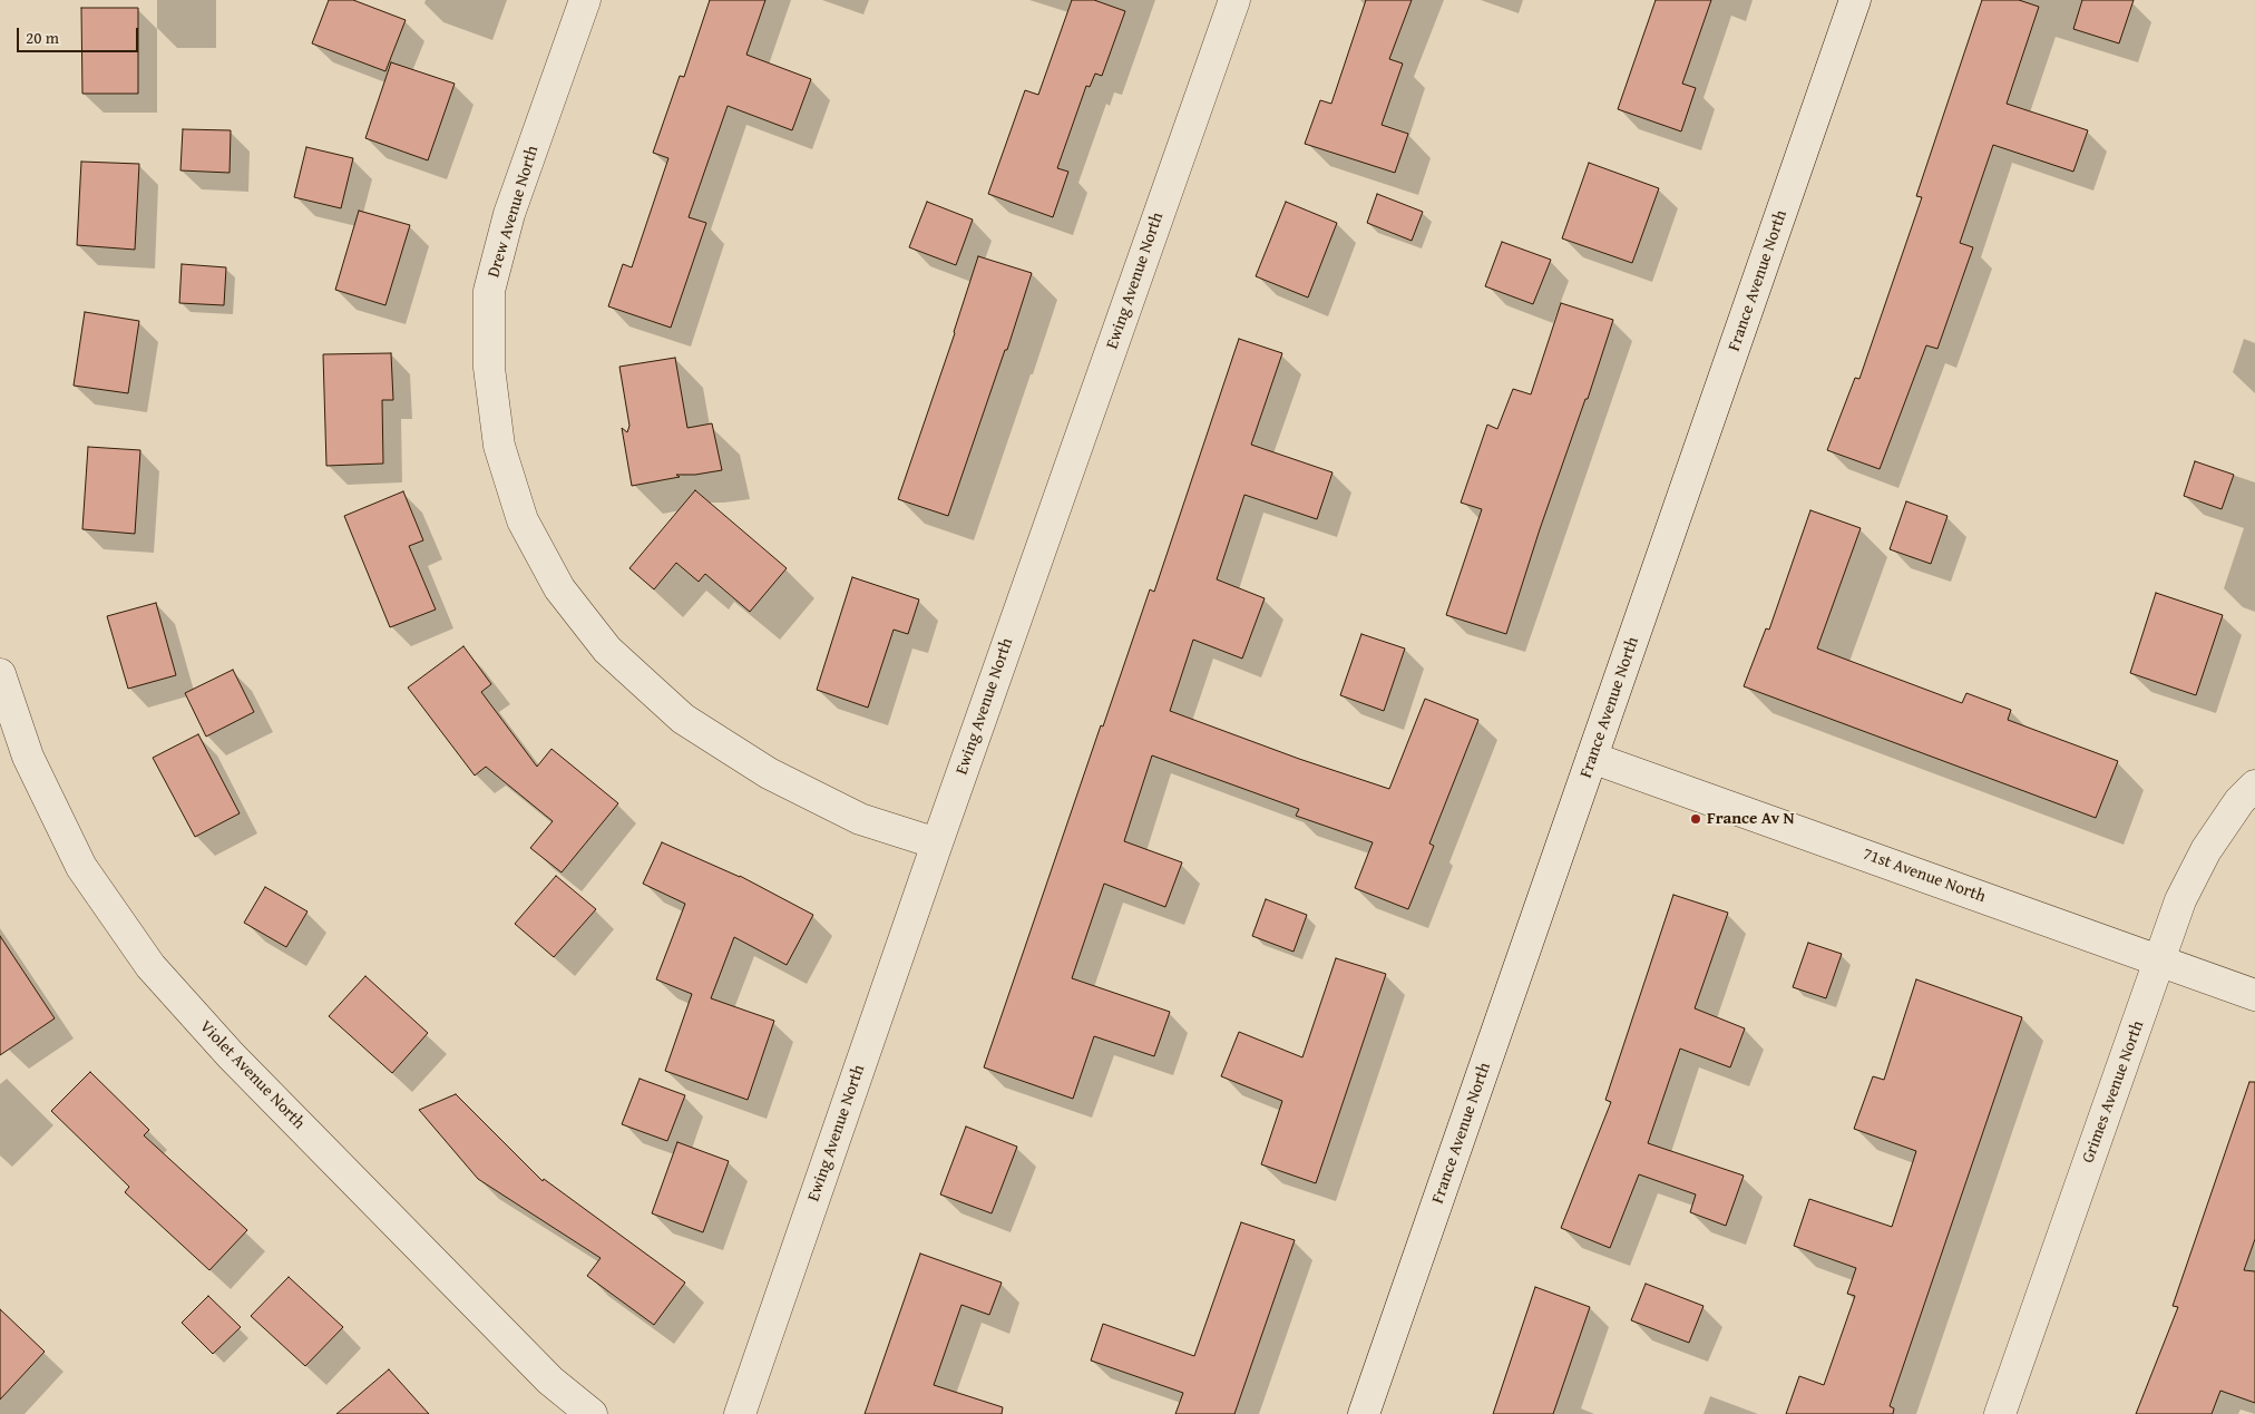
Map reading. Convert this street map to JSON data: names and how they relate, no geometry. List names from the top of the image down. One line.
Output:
{"streets":{"street":["Drew Avenue North","Ewing Avenue North","France Avenue North","71st Avenue North","Violet Avenue North","Grimes Avenue North"]},"crossings":[["Drew Avenue North","Ewing Avenue North"],["France Avenue North","71st Avenue North"],["71st Avenue North","Grimes Avenue North"]],"places":["France Av N"],"scale_bar":"20 m"}
